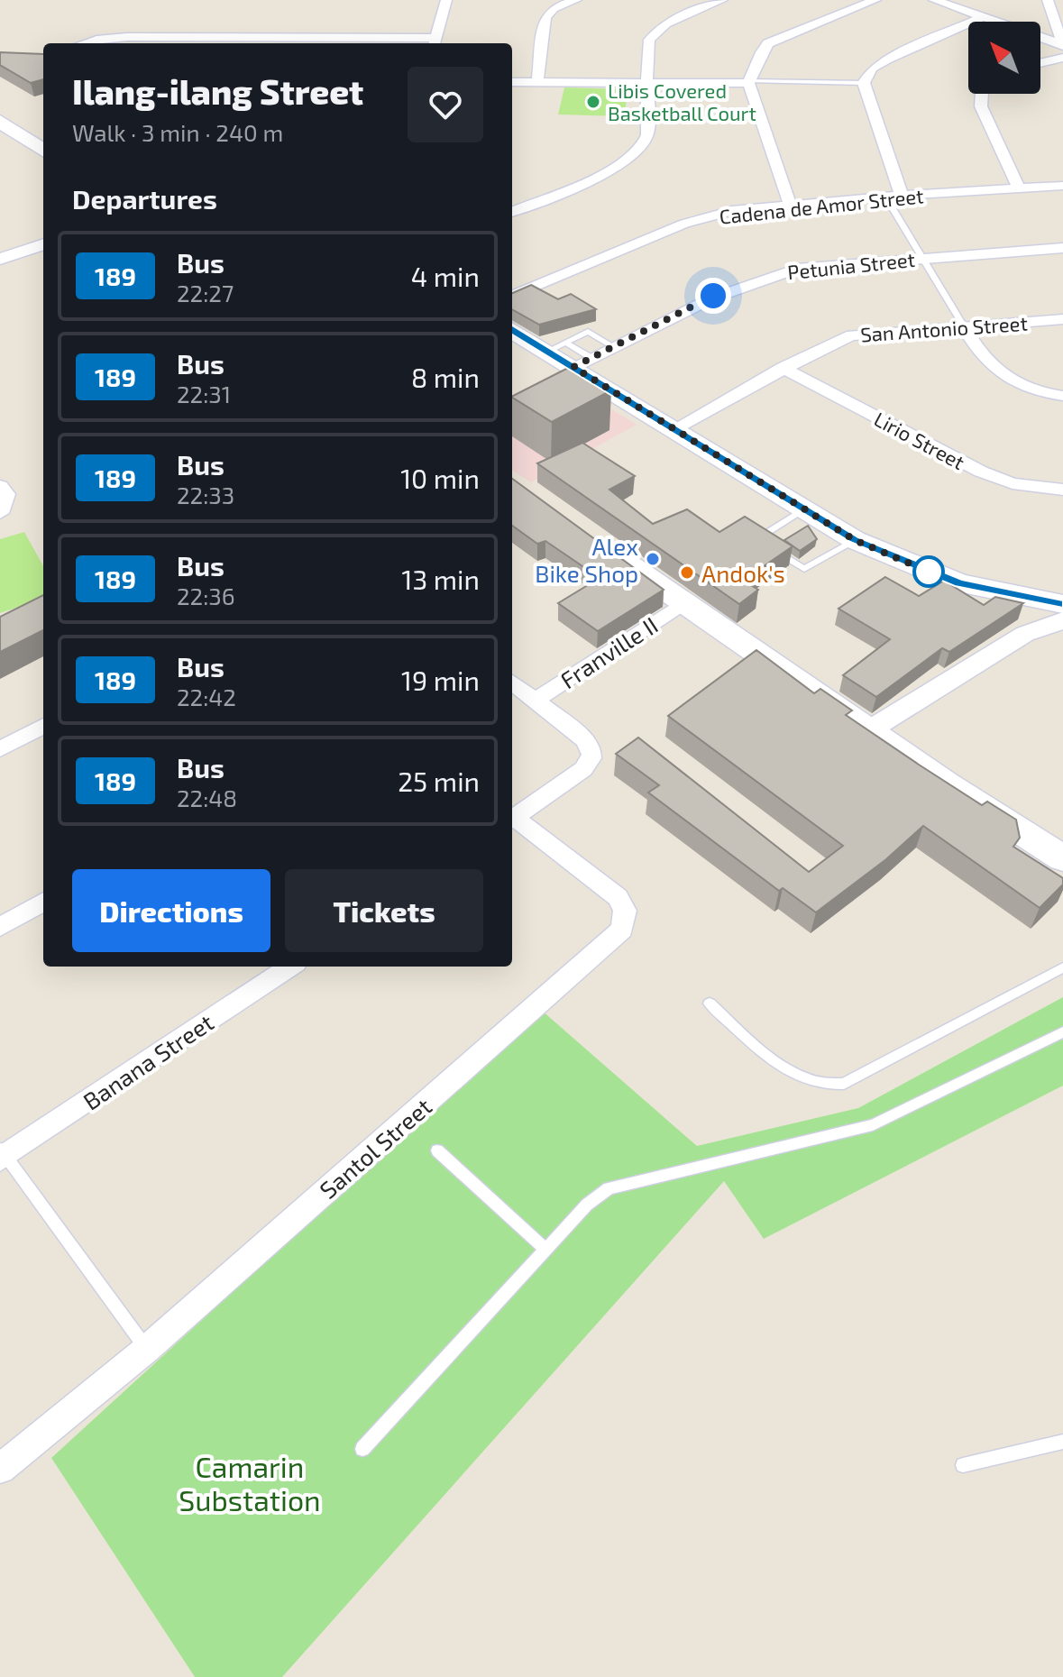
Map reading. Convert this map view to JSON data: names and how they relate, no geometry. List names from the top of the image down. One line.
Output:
{"streets":{"street":["Cadena de Amor Street","Petunia Street","San Antonio Street","Lirio Street","Franville II","Banana Street","Santol Street"]},"crossings":[["San Antonio Street","Lirio Street"]],"parks":["Camarin Substation"],"places":["Libis Covered Basketball Court","Alex Bike Shop","Andok's"],"lines":["bus line 189"],"north":"top left","page":{"heading":[["Ilang-ilang Street","Walk · 3 min · 240 m"],"Departures"],"list":[{"mark":"189","name":"Bus","note":"22:27","value":"4 min"},{"mark":"189","name":"Bus","note":"22:31","value":"8 min"},{"mark":"189","name":"Bus","note":"22:33","value":"10 min"},{"mark":"189","name":"Bus","note":"22:36","value":"13 min"},{"mark":"189","name":"Bus","note":"22:42","value":"19 min"},{"mark":"189","name":"Bus","note":"22:48","value":"25 min"}],"buttons":["Directions","Tickets"]}}
